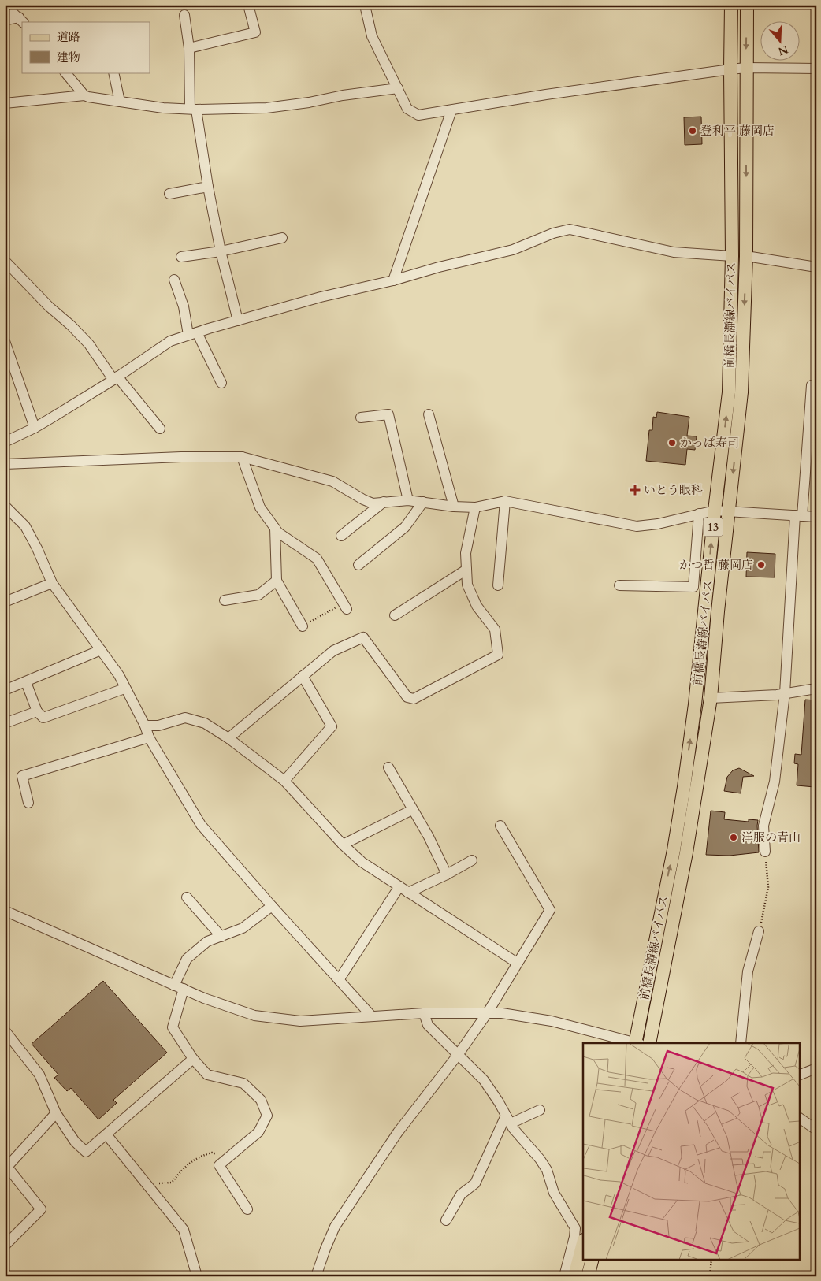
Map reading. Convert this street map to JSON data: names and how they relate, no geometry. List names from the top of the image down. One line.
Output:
{"streets":{"main road":["前橋長瀞線バイパス","13"]},"places":{"other":["登利平 藤岡店","かっぱ寿司","かつ哲 藤岡店","洋服の青山"],"health":["いとう眼科"]},"legend":["道路","建物"],"north":"bottom"}
